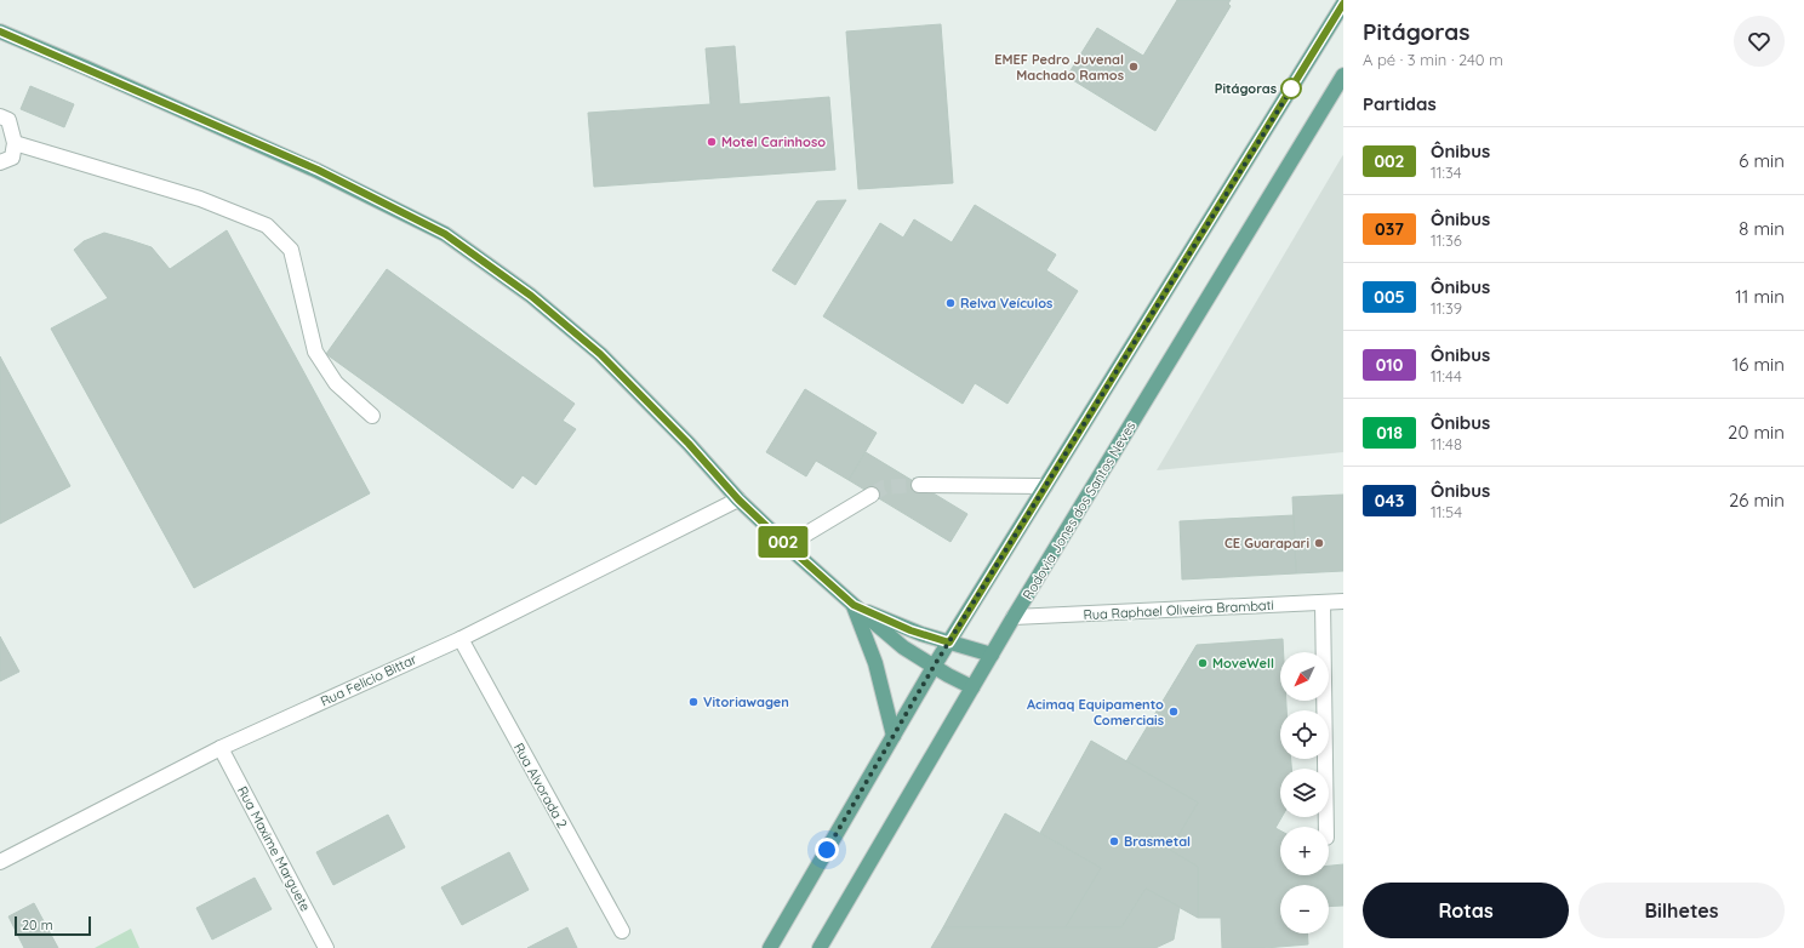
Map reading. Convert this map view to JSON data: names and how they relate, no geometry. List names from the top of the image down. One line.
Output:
{"streets":{"main road":["Rodovia Jones dos Santos Neves"],"street":["Rua Raphael Oliveira Brambati","Rua Felicio Bittar","Rua Alvorada 2","Rua Maxime Marguete"]},"crossings":[["Rodovia Jones dos Santos Neves","Rua Raphael Oliveira Brambati"],["Rua Felicio Bittar","Rua Alvorada 2"],["Rua Felicio Bittar","Rua Maxime Marguete"]],"places":["EMEF Pedro Juvenal Machado Ramos","Pitágoras","Motel Carinhoso","Relva Veículos","CE Guarapari","MoveWell","Vitoriawagen","Acimaq Equipamento Comerciais","Brasmetal"],"lines":["bus line 002"],"scale_bar":"20 m","north":"bottom left","page":{"on_map":"002","heading":[["Pitágoras","A pé · 3 min · 240 m"],"Partidas"],"list":[{"mark":"002","name":"Ônibus","note":"11:34","value":"6 min"},{"mark":"037","name":"Ônibus","note":"11:36","value":"8 min"},{"mark":"005","name":"Ônibus","note":"11:39","value":"11 min"},{"mark":"010","name":"Ônibus","note":"11:44","value":"16 min"},{"mark":"018","name":"Ônibus","note":"11:48","value":"20 min"},{"mark":"043","name":"Ônibus","note":"11:54","value":"26 min"}],"map_buttons":["+","−"],"buttons":["Rotas","Bilhetes"],"scale":"20 m"}}
